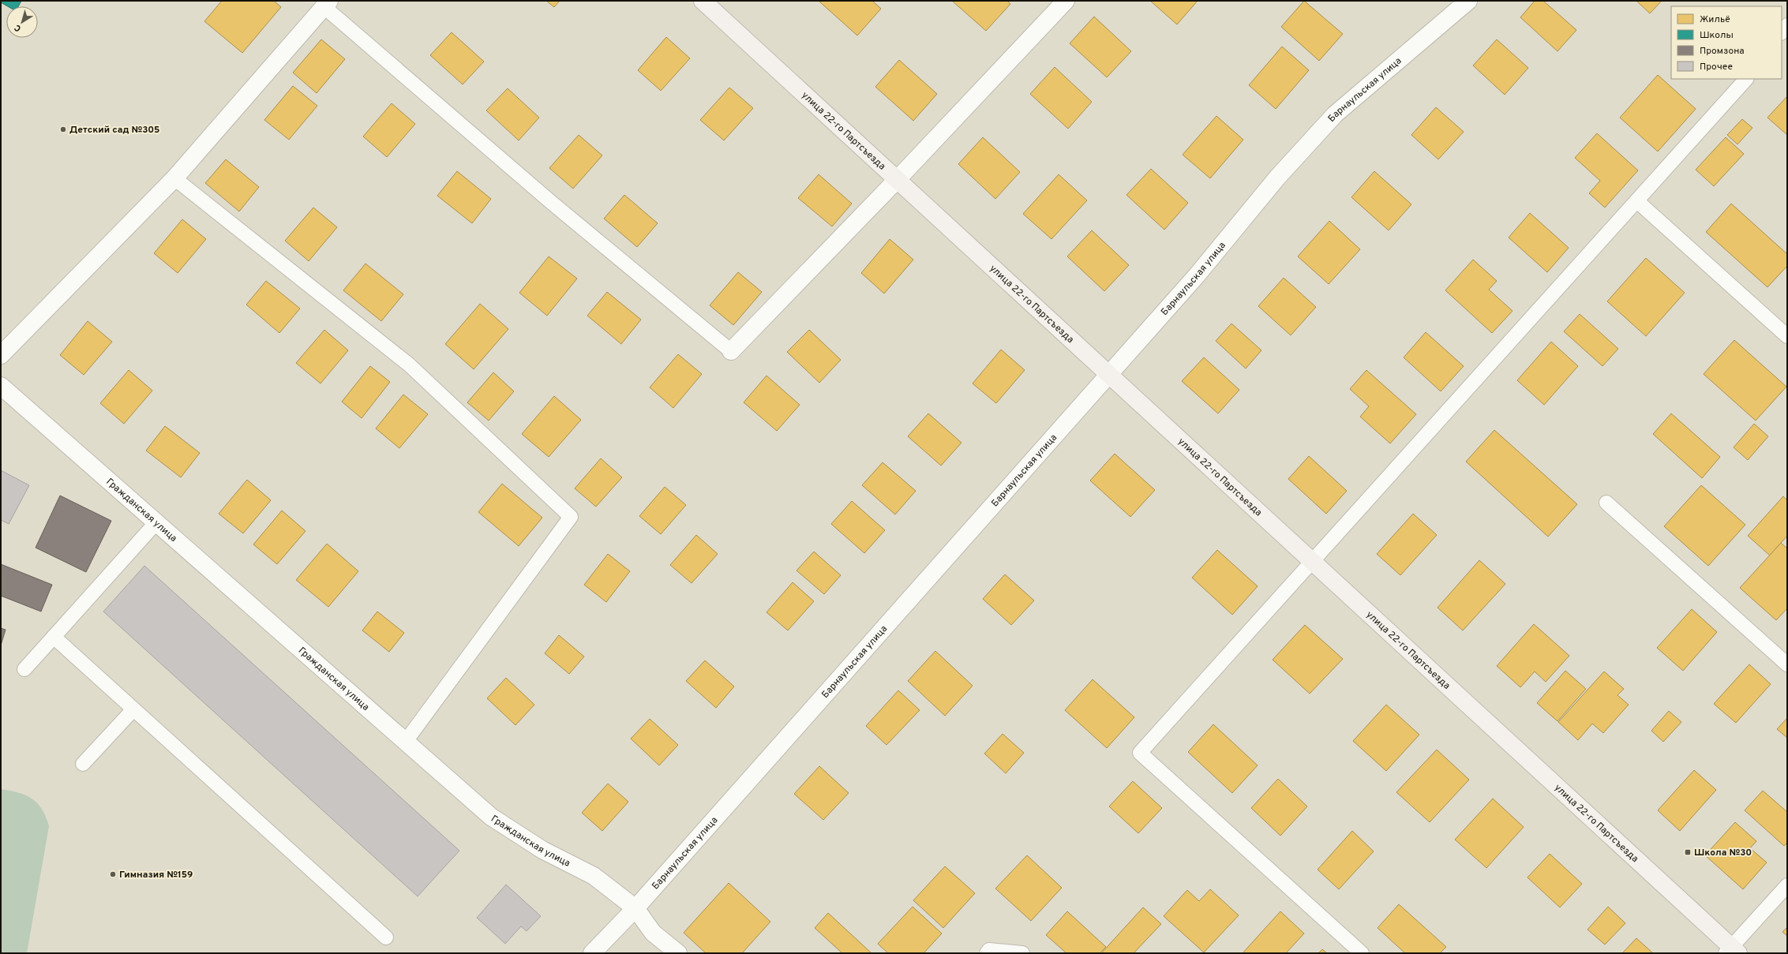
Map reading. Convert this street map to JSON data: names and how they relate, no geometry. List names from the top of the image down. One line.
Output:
{"streets":{"main road":["улица 22-го Партсъезда"],"street":["Барнаульская улица","Гражданская улица"]},"crossings":[["Барнаульская улица","улица 22-го Партсъезда"],["Барнаульская улица","Гражданская улица"]],"places":{"other":["Детский сад №305","Гимназия №159"],"transit":["Школа №30"]},"legend":["Жильё","Школы","Промзона","Прочее"],"north":"bottom left"}
